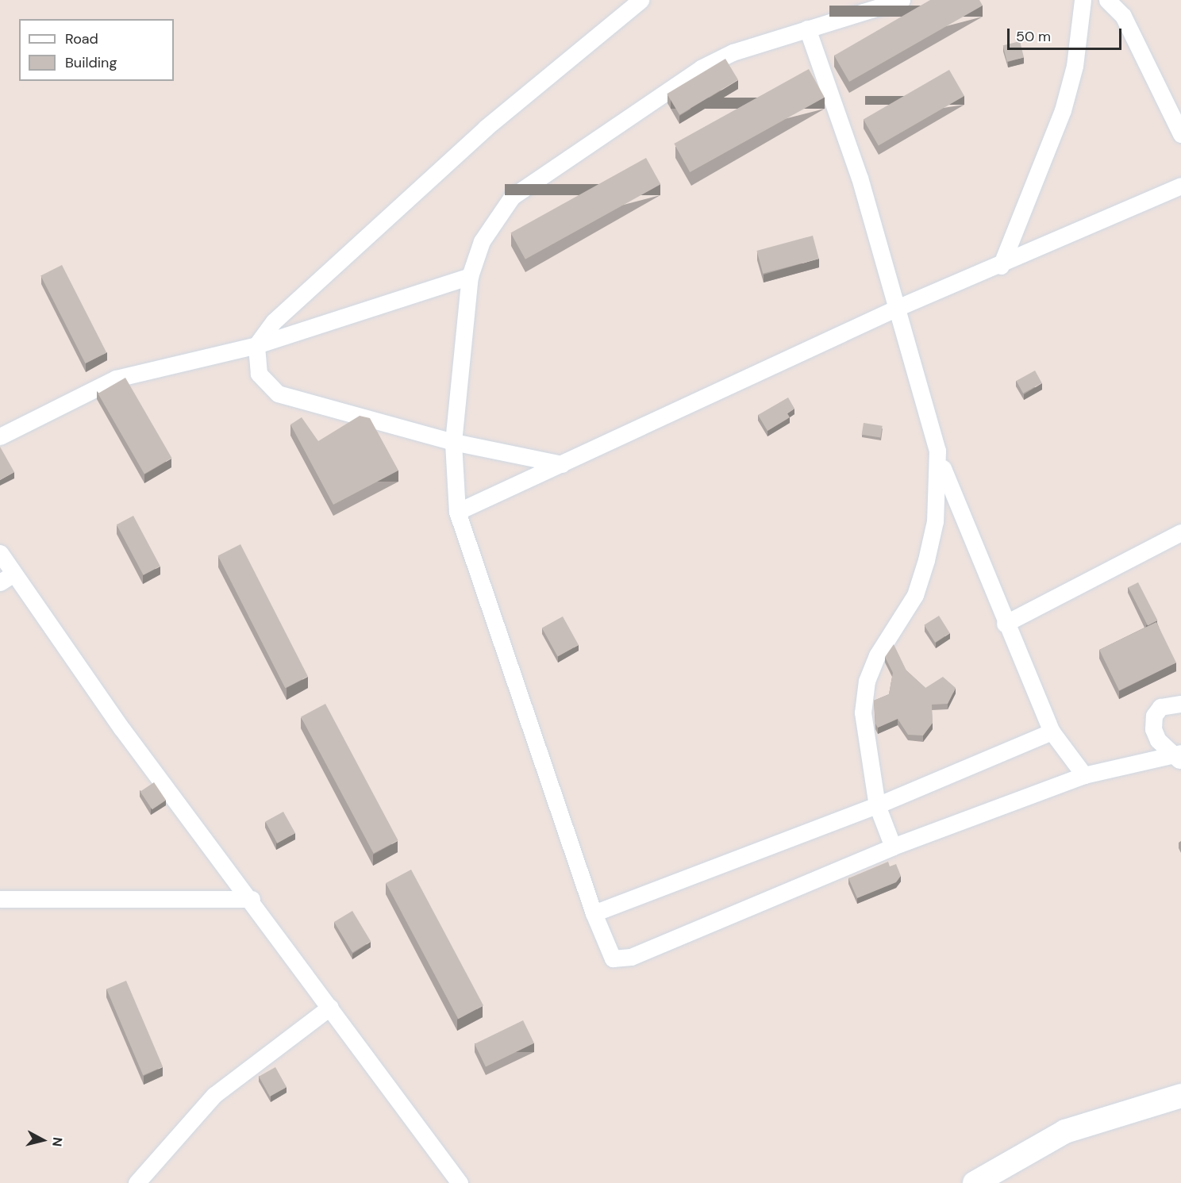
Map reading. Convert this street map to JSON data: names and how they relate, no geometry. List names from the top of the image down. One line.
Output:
{"legend":["Road","Building"],"scale_bar":"50 m","north":"right"}
